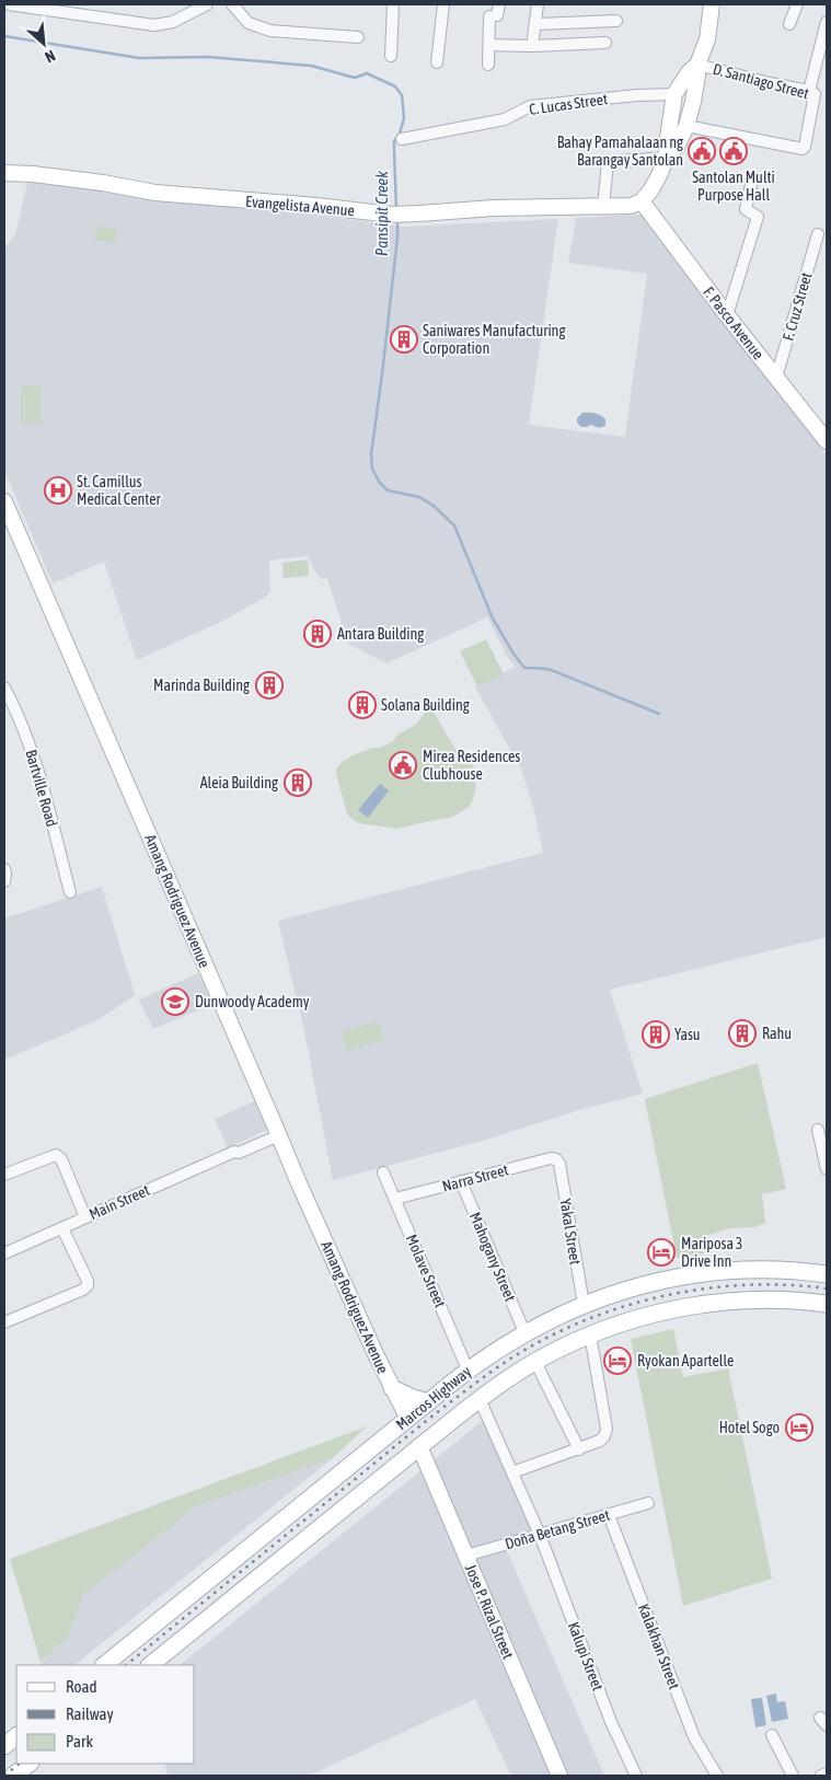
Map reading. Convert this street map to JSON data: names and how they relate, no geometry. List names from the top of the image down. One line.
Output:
{"streets":{"main road":["Marcos Highway"],"street":["D. Santiago Street","C. Lucas Street","Evangelista Avenue","F. Cruz Street","F. Pasco Avenue","Bartville Road","Amang Rodriguez Avenue","Narra Street","Main Street","Yakal Street","Mahogany Street","Molave Street","Doña Betang Street","Jose P. Rizal Street","Kalakhan Street","Kalupi Street"]},"crossings":[["Evangelista Avenue","F. Pasco Avenue"],["F. Cruz Street","F. Pasco Avenue"],["Amang Rodriguez Avenue","Main Street"],["Amang Rodriguez Avenue","Marcos Highway"],["Narra Street","Yakal Street"],["Narra Street","Mahogany Street"],["Narra Street","Molave Street"],["Yakal Street","Marcos Highway"],["Mahogany Street","Marcos Highway"],["Molave Street","Marcos Highway"],["Marcos Highway","Jose P. Rizal Street"],["Doña Betang Street","Jose P. Rizal Street"],["Doña Betang Street","Kalakhan Street"],["Doña Betang Street","Kalupi Street"]],"water":["Pansipit Creek"],"places":{"public building":["Bahay Pamahalaan ng Barangay Santolan","Santolan Multi Purpose Hall","Mirea Residences Clubhouse"],"building":["Saniwares Manufacturing Corporation","Antara Building","Marinda Building","Solana Building","Aleia Building","Rahu","Yasu"],"hospital":["St. Camillus Medical Center"],"school or university":["Dunwoody Academy"],"hotel":["Mariposa 3 Drive Inn","Ryokan Apartelle","Hotel Sogo"]},"legend":["Road","Railway","Park"],"north":"bottom right"}
